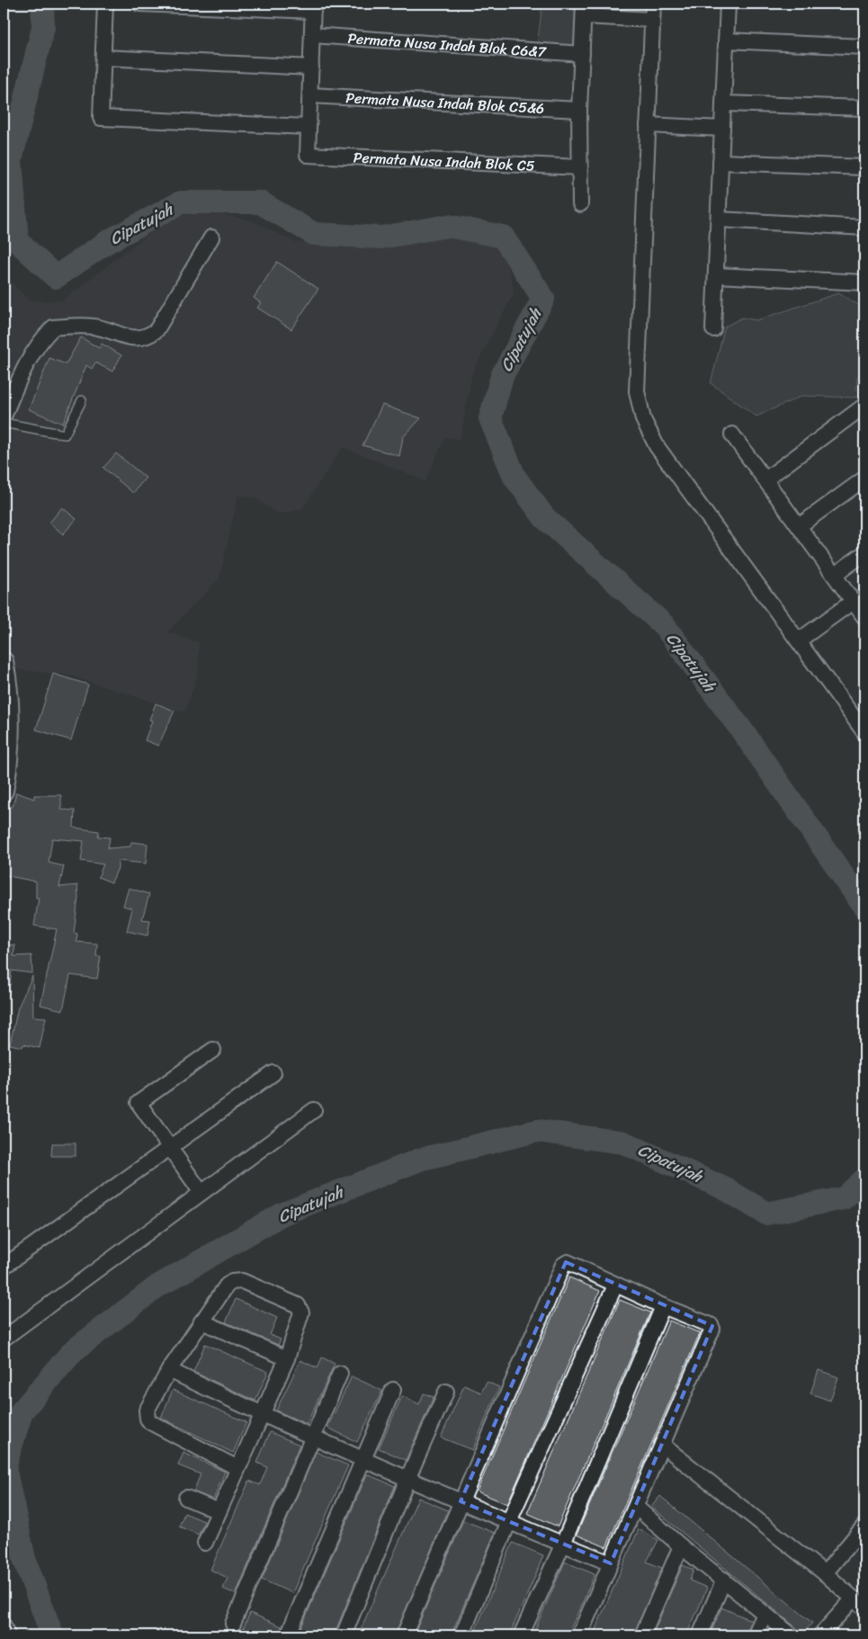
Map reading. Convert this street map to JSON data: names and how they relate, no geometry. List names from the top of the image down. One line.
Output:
{"streets":{"street":["Permata Nusa Indah Blok C6&7","Permata Nusa Indah Blok C5&6","Permata Nusa Indah Blok C5"]},"water":["Cipatujah"]}
